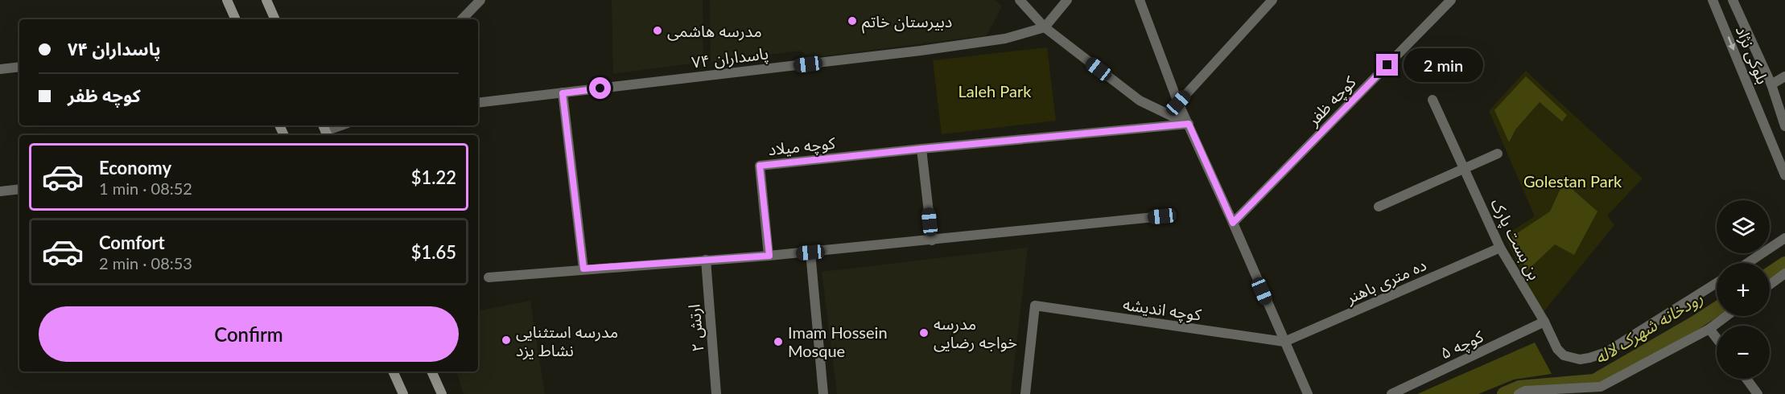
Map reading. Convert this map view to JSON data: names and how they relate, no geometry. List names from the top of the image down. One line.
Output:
{"streets":{"street":["بلوکی نژاد","پاسداران ۷۴","کوچه ظفر","کوچه میلاد","بن بست پارک","ده متری باهنر","کوچه اندیشه","ارتش ۲","کوچه ۵"]},"crossings":[["بن بست پارک","ده متری باهنر"],["بن بست پارک","کوچه ۵"],["ده متری باهنر","کوچه اندیشه"]],"water":["رودخانه شهرک لاله"],"parks":["Laleh Park","Golestan Park"],"places":["دبیرستان خاتم","مدرسه هاشمی","مدرسه خواجه رضایی","مدرسه استثنایی نشاط یزد","Imam Hossein Mosque"],"page":{"banner":["پاسداران ۷۴","کوچه ظفر"],"bubble":"2 min","list":[{"name":"Economy","note":"1 min · 08:52","value":"$1.22"},{"name":"Comfort","note":"2 min · 08:53","value":"$1.65"}],"map_buttons":["+","−"],"buttons":"Confirm"}}
